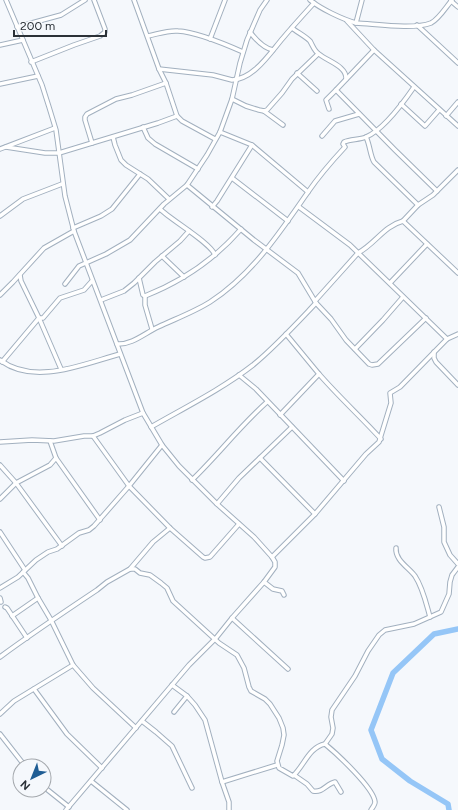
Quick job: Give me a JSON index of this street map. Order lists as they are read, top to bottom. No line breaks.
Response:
{"scale_bar":"200 m","north":"bottom left"}
